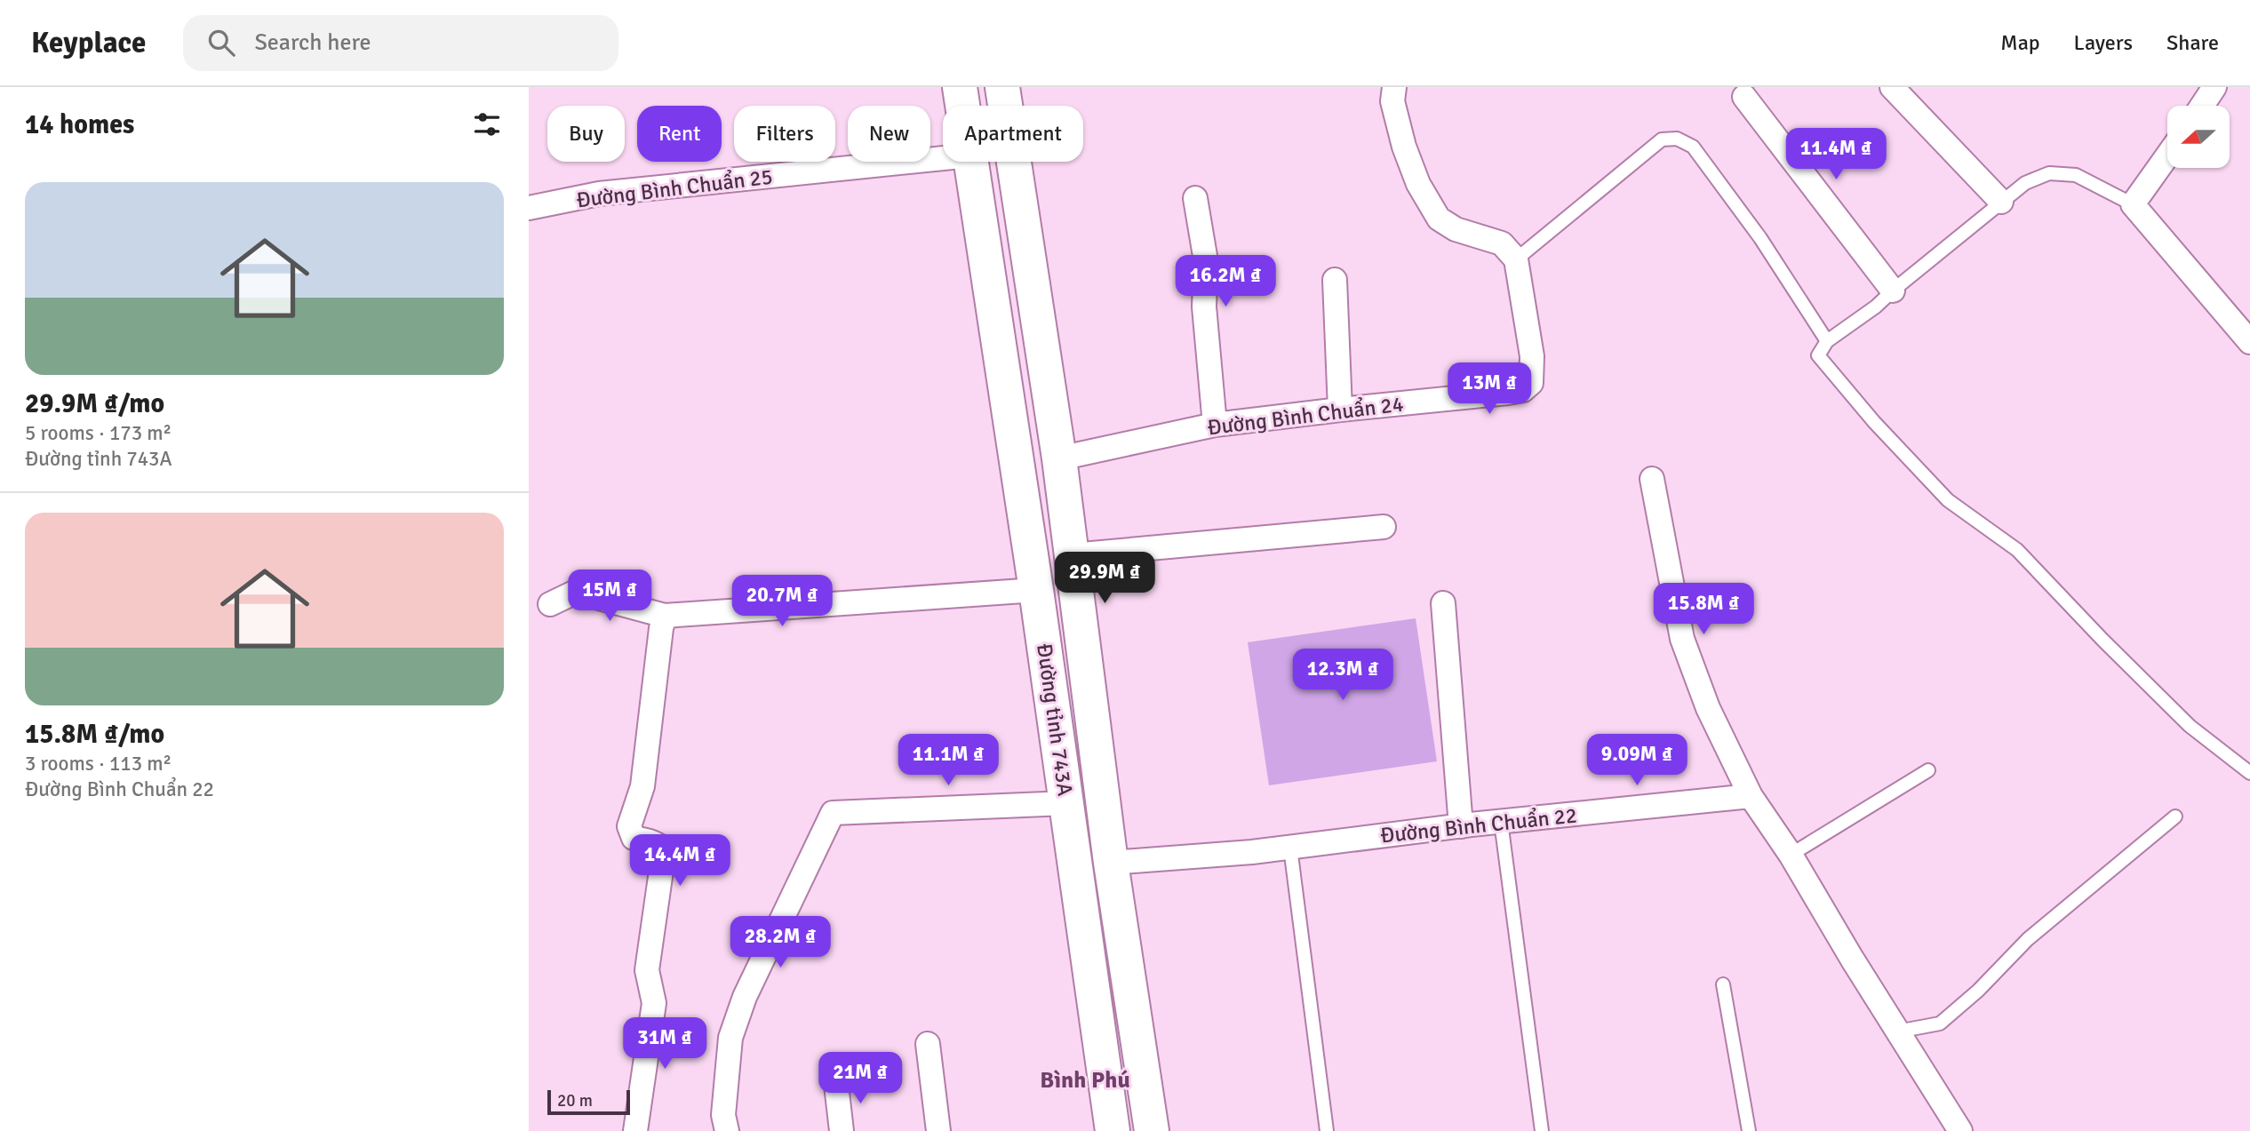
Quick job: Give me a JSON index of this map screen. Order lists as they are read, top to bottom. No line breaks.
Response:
{"streets":{"main road":["Đường tỉnh 743A"],"street":["Đường Bình Chuẩn 25","Đường Bình Chuẩn 24","Đường Bình Chuẩn 22"]},"crossings":[["Đường Bình Chuẩn 24","Đường tỉnh 743A"],["Đường tỉnh 743A","Đường Bình Chuẩn 22"]],"districts":["Bình Phú"],"scale_bar":"20 m","north":"left","page":{"header":"Keyplace","search":"Search here","nav":["Map","Layers","Share"],"heading":"14 homes","chip":["Buy","Rent","Filters","New","Apartment"],"price":["11.4M ₫","16.2M ₫","13M ₫","29.9M ₫","15M ₫","20.7M ₫","15.8M ₫","12.3M ₫","11.1M ₫","9.09M ₫","14.4M ₫","28.2M ₫","31M ₫","21M ₫"],"list":[{"name":"29.9M ₫/mo","note":"5 rooms · 173 m² · Đường tỉnh 743A"},{"name":"15.8M ₫/mo","note":"3 rooms · 113 m² · Đường Bình Chuẩn 22"}],"scale":"20 m"}}
